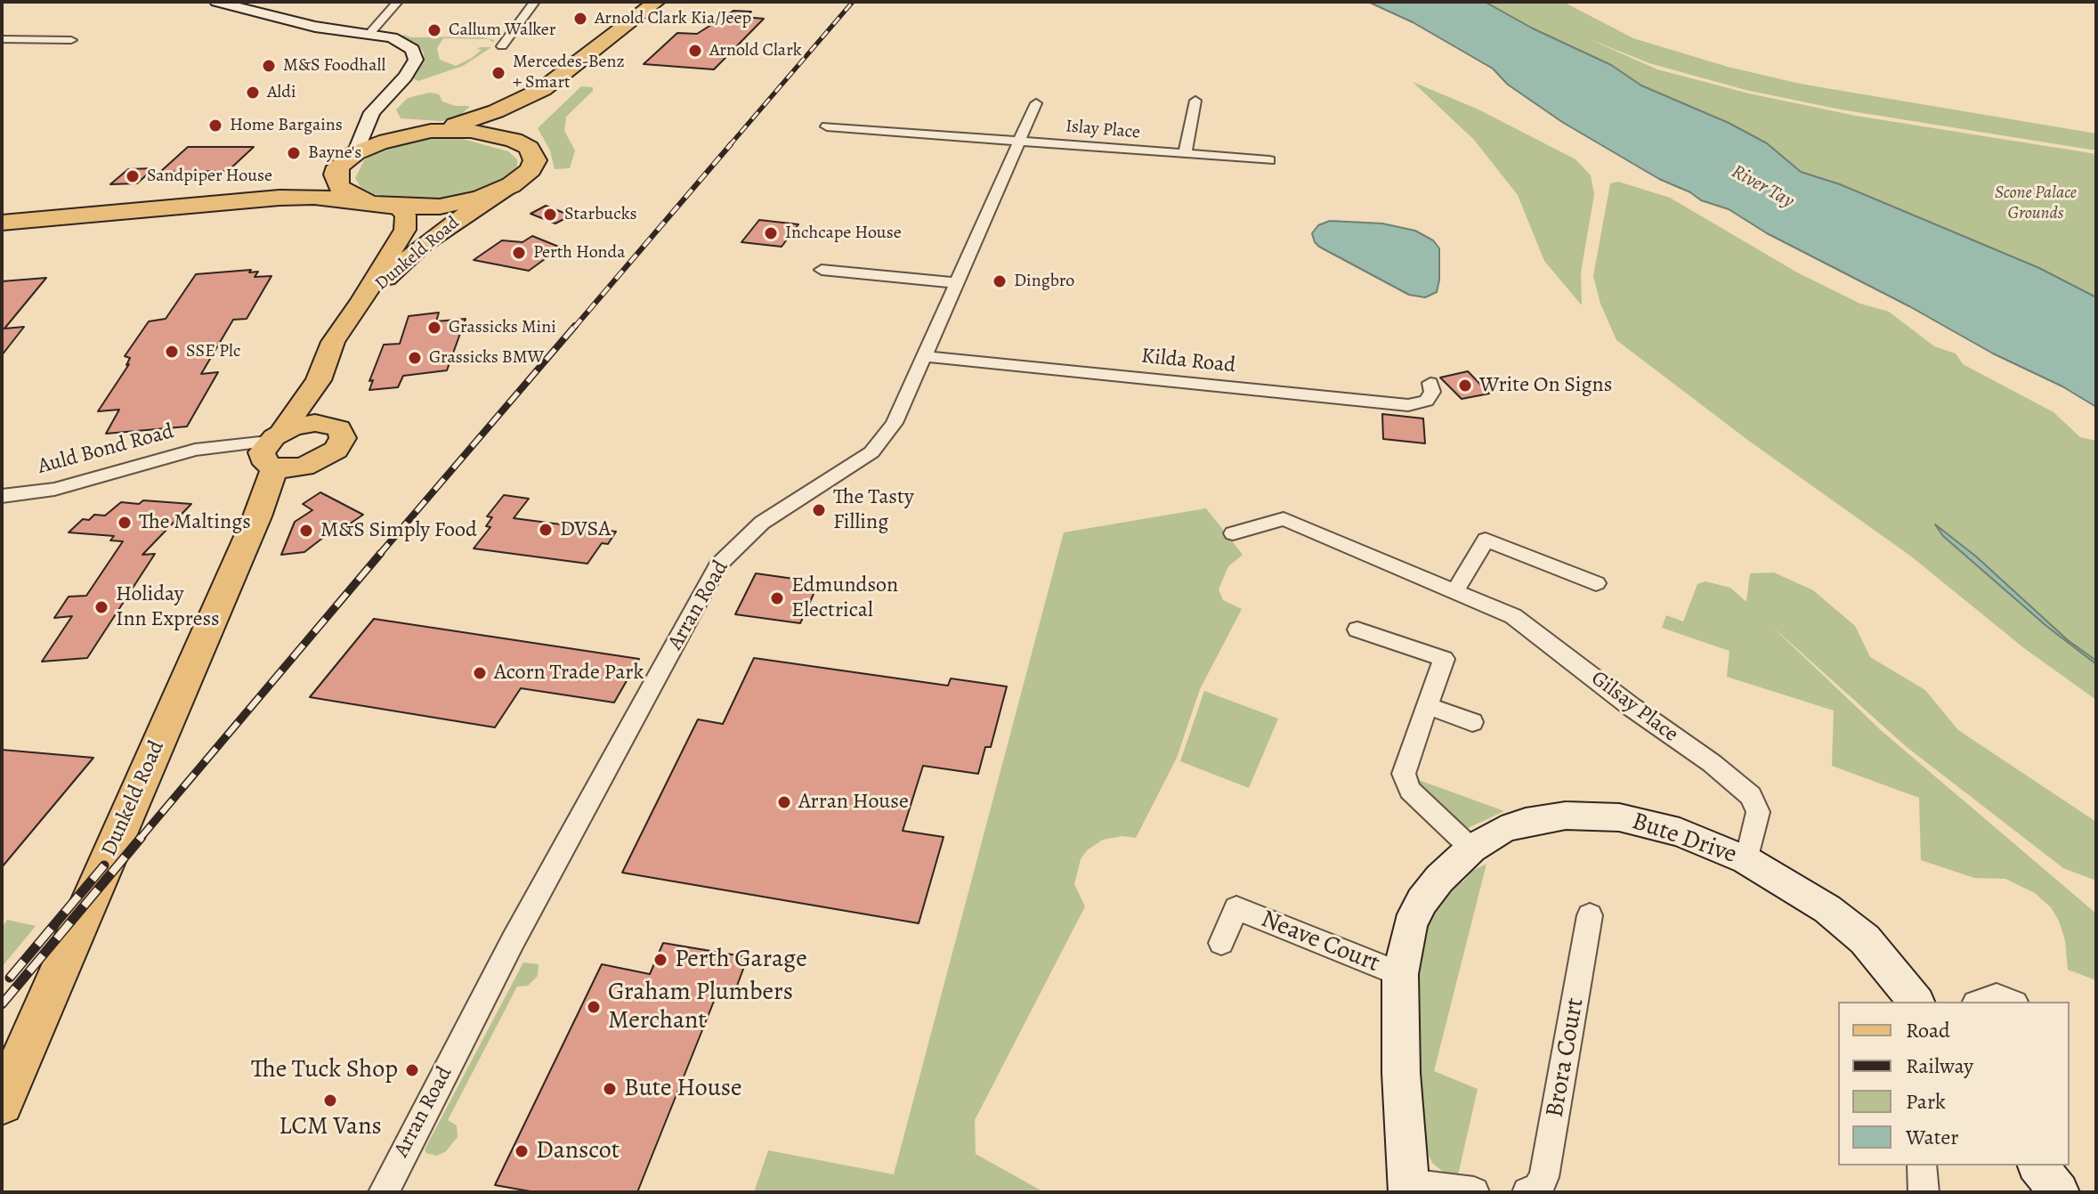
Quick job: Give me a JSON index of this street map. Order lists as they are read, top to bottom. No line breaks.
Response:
{"streets":{"main road":["Dunkeld Road"],"street":["Islay Place","Kilda Road","Auld Bond Road","Arran Road","Gilsay Place","Bute Drive","Neave Court","Brora Court"]},"crossings":[["Islay Place","Arran Road"],["Dunkeld Road","Auld Bond Road"],["Kilda Road","Arran Road"],["Gilsay Place","Bute Drive"],["Bute Drive","Neave Court"]],"water":["River Tay"],"parks":["Scone Palace Grounds"],"places":["Arnold Clark Kia/Jeep","Callum Walker","Arnold Clark","M&S Foodhall","Mercedes-Benz + Smart","Aldi","Home Bargains","Bayne's","Sandpiper House","Starbucks","Inchcape House","Perth Honda","Dingbro","Grassicks Mini","SSE Plc","Grassicks BMW","Write On Signs","The Tasty Filling","The Maltings","DVSA","M&S Simply Food","Edmundson Electrical","Holiday Inn Express","Acorn Trade Park","Arran House","Perth Garage","Graham Plumbers Merchant","The Tuck Shop","Bute House","LCM Vans","Danscot"],"legend":["Road","Railway","Park","Water"]}
